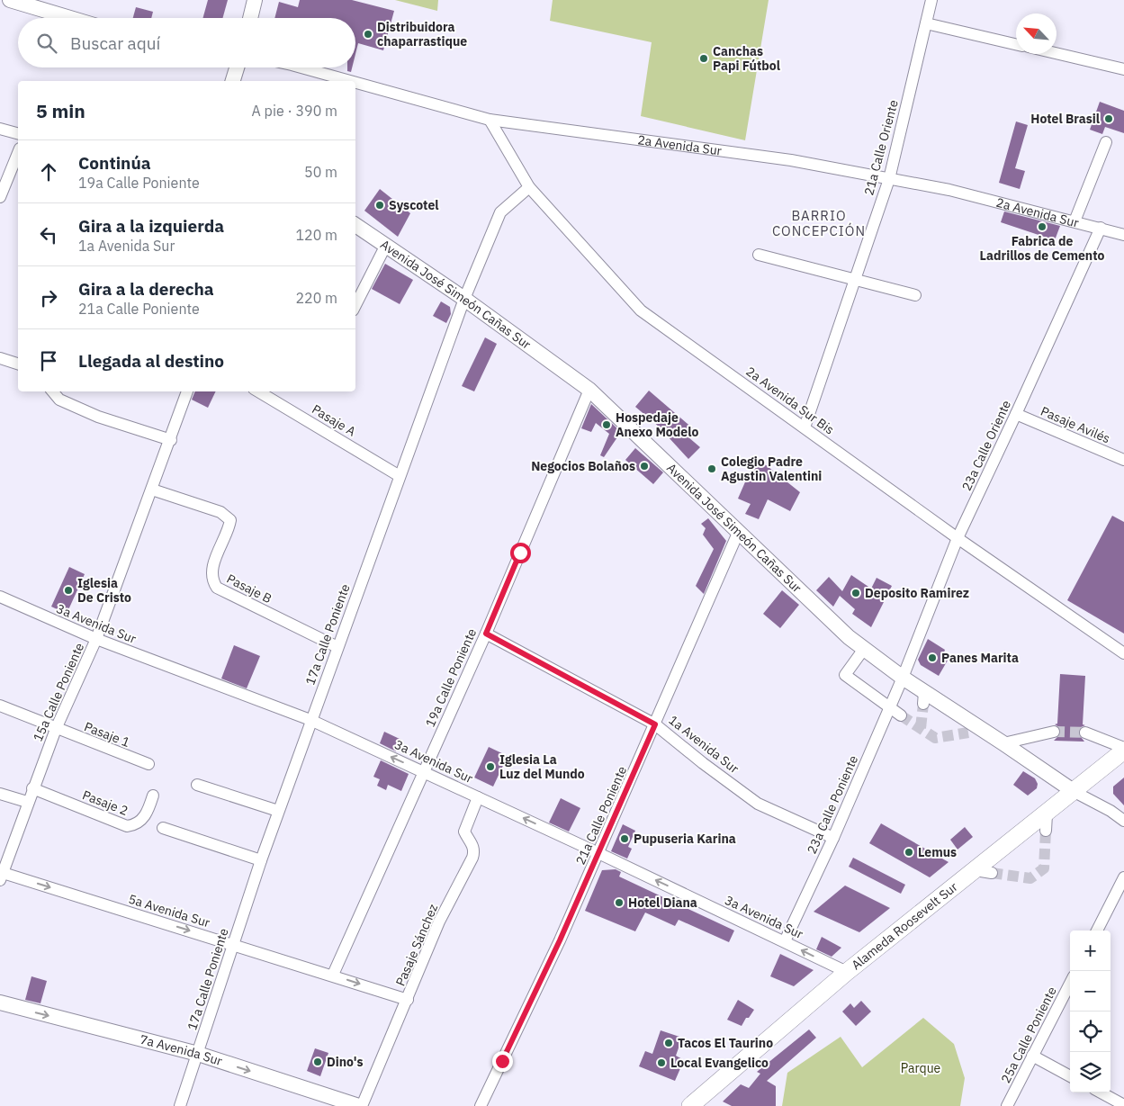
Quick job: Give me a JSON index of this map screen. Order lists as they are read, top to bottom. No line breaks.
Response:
{"streets":{"highway":["Alameda Roosevelt Sur"],"main road":["Avenida José Simeón Cañas Sur","7a Avenida Sur"],"street":["2a Avenida Sur","21a Calle Oriente","2a Avenida Sur Bis","Pasaje A","Pasaje Avilés","23a Calle Oriente","Pasaje B","3a Avenida Sur","17a Calle Poniente","19a Calle Poniente","15a Calle Poniente","Pasaje 1","1a Avenida Sur","Pasaje 2","23a Calle Poniente","21a Calle Poniente","5a Avenida Sur","Pasaje Sánchez","25a Calle Poniente"]},"crossings":[["2a Avenida Sur","21a Calle Oriente"],["2a Avenida Sur","2a Avenida Sur Bis"],["2a Avenida Sur","23a Calle Oriente"],["21a Calle Oriente","2a Avenida Sur Bis"],["Avenida José Simeón Cañas Sur","23a Calle Oriente"],["Avenida José Simeón Cañas Sur","17a Calle Poniente"],["Avenida José Simeón Cañas Sur","19a Calle Poniente"],["Avenida José Simeón Cañas Sur","23a Calle Poniente"],["Avenida José Simeón Cañas Sur","21a Calle Poniente"],["Avenida José Simeón Cañas Sur","Alameda Roosevelt Sur"],["2a Avenida Sur Bis","23a Calle Oriente"],["2a Avenida Sur Bis","17a Calle Poniente"],["Pasaje A","17a Calle Poniente"],["Pasaje Avilés","23a Calle Oriente"],["23a Calle Oriente","23a Calle Poniente"],["Pasaje B","17a Calle Poniente"],["Pasaje B","15a Calle Poniente"],["3a Avenida Sur","17a Calle Poniente"],["3a Avenida Sur","19a Calle Poniente"],["3a Avenida Sur","15a Calle Poniente"],["3a Avenida Sur","23a Calle Poniente"],["3a Avenida Sur","21a Calle Poniente"],["3a Avenida Sur","Alameda Roosevelt Sur"],["3a Avenida Sur","Pasaje Sánchez"],["17a Calle Poniente","5a Avenida Sur"],["17a Calle Poniente","7a Avenida Sur"],["19a Calle Poniente","1a Avenida Sur"],["19a Calle Poniente","5a Avenida Sur"],["15a Calle Poniente","Pasaje 1"],["15a Calle Poniente","Pasaje 2"],["15a Calle Poniente","5a Avenida Sur"],["1a Avenida Sur","23a Calle Poniente"],["1a Avenida Sur","21a Calle Poniente"],["5a Avenida Sur","Pasaje Sánchez"],["Pasaje Sánchez","7a Avenida Sur"]],"one_way":["3a Avenida Sur","7a Avenida Sur"],"districts":["BARRIO CONCEPCIÓN"],"parks":["Parque"],"places":["Distribuidora chaparrastique","Canchas Papi Fútbol","Hotel Brasil","Syscotel","Fabrica de Ladrillos de Cemento","Hospedaje Anexo Modelo","Negocios Bolaños","Colegio Padre Agustin Valentini","Iglesia De Cristo","Deposito Ramirez","Panes Marita","Iglesia La Luz del Mundo","Pupuseria Karina","Lemus","Hotel Diana","Tacos El Taurino","Dino's","Local Evangelico"],"north":"top left","page":{"search":"Buscar aquí","heading":["5 min","A pie · 390 m"],"list":[["Continúa","19a Calle Poniente","50 m"],["Gira a la izquierda","1a Avenida Sur","120 m"],["Gira a la derecha","21a Calle Poniente","220 m"],"Llegada al destino"],"map_buttons":["+","−"]}}
